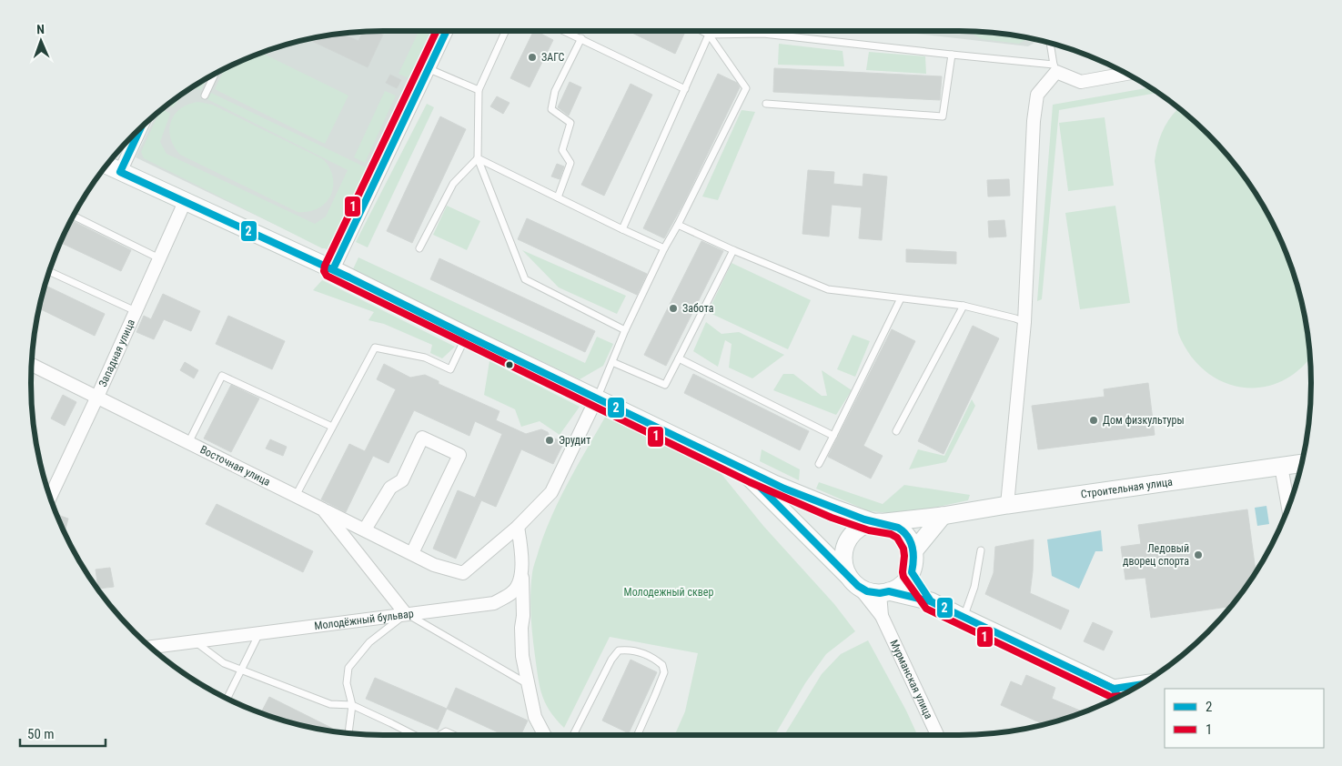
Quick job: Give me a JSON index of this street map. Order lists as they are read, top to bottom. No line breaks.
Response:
{"streets":{"street":["Западная улица","Восточная улица","Строительная улица","Молодёжный бульвар","Мурманская улица"]},"crossings":[["Западная улица","Восточная улица"],["Западная улица","Строительная улица"],["Восточная улица","Молодёжный бульвар"]],"parks":["Молодежный сквер"],"places":["ЗАГС","Забота","Дом физкультуры","Эрудит","Ледовый дворец спорта"],"lines":["transit line 2","transit line 1"],"legend":["2","1"],"scale_bar":"50 m","north":"top"}
